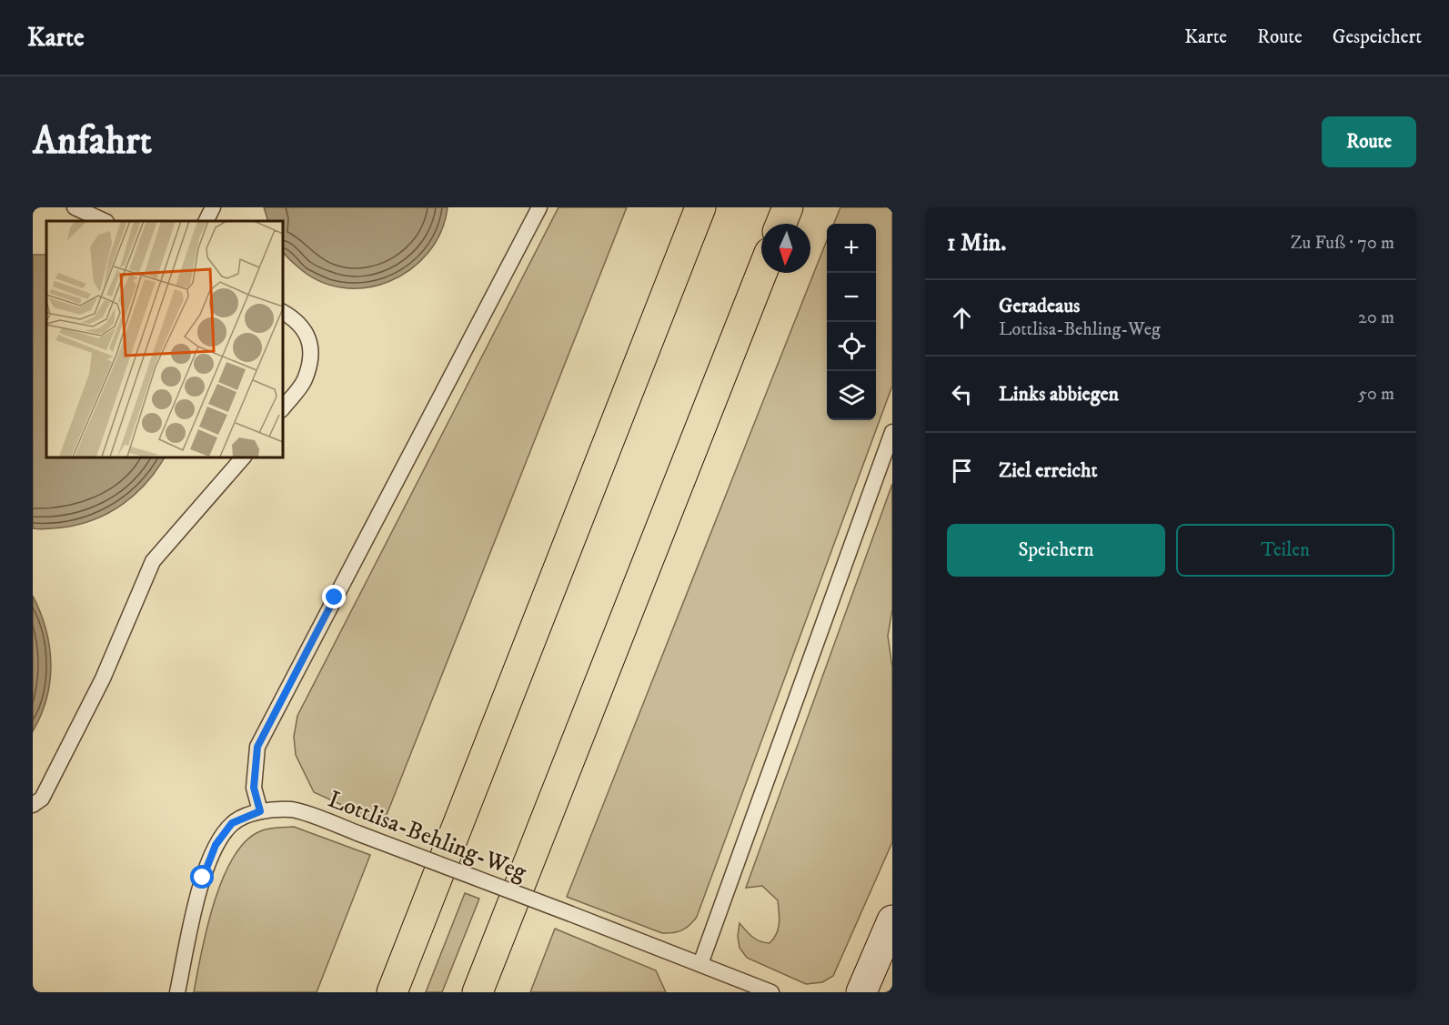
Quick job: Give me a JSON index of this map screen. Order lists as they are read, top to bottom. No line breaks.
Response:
{"streets":{"lane":["Lottlisa-Behling-Weg"]},"north":"bottom","page":{"header":"Karte","nav":["Karte","Route","Gespeichert"],"buttons":["Route",["Speichern","Teilen"]],"title":"Anfahrt","heading":["1 Min.","Zu Fuß · 70 m"],"map_buttons":["+","−"],"list":[["Geradeaus","Lottlisa-Behling-Weg","20 m"],["Links abbiegen","50 m"],"Ziel erreicht"]}}
